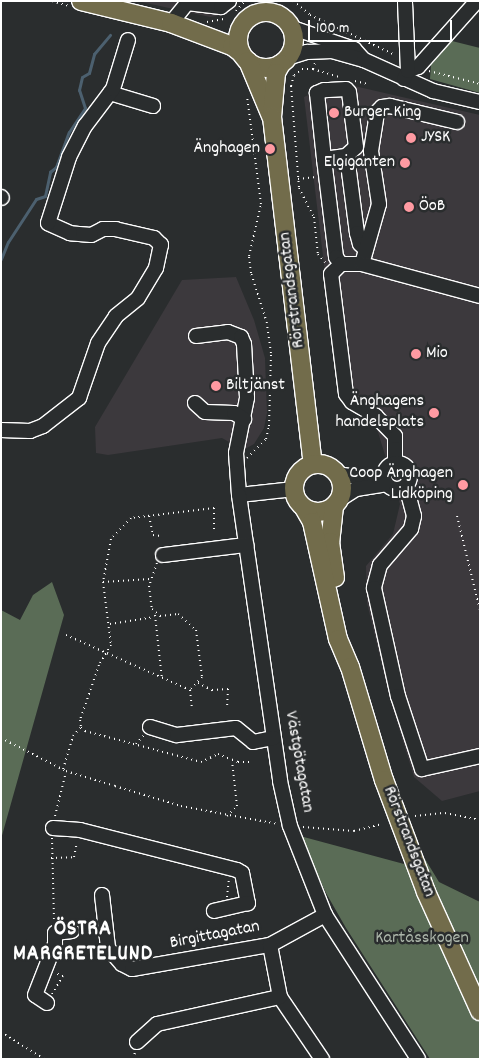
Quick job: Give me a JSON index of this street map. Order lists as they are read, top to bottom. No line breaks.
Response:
{"streets":{"main road":["Rörstrandsgatan"],"street":["Västgötagatan","Birgittagatan"]},"crossings":[["Västgötagatan","Birgittagatan"]],"districts":["ÖSTRA MARGRETELUND"],"parks":["Kartåsskogen"],"places":["Burger King","JYSK","Änghagen","Elgiganten","ÖoB","Mio","Biltjänst","Änghagens handelsplats","Coop Änghagen Lidköping"],"scale_bar":"100 m"}
